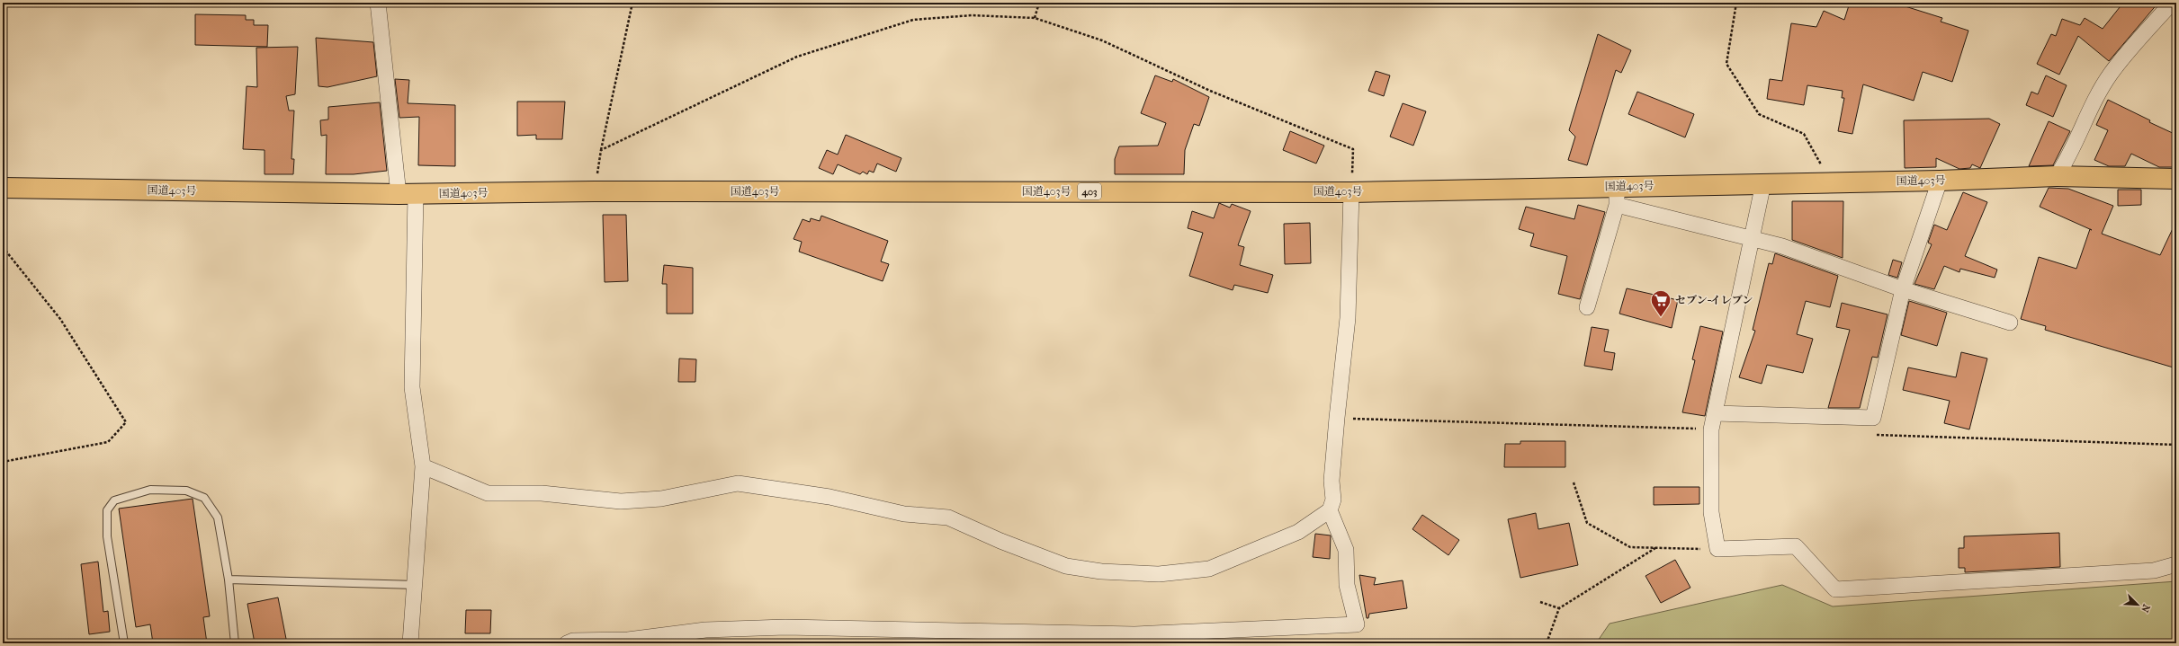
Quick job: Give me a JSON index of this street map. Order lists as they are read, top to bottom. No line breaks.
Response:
{"streets":{"highway":["国道403号","403"]},"places":{"supermarket":["セブン-イレブン"]},"north":"bottom right"}
